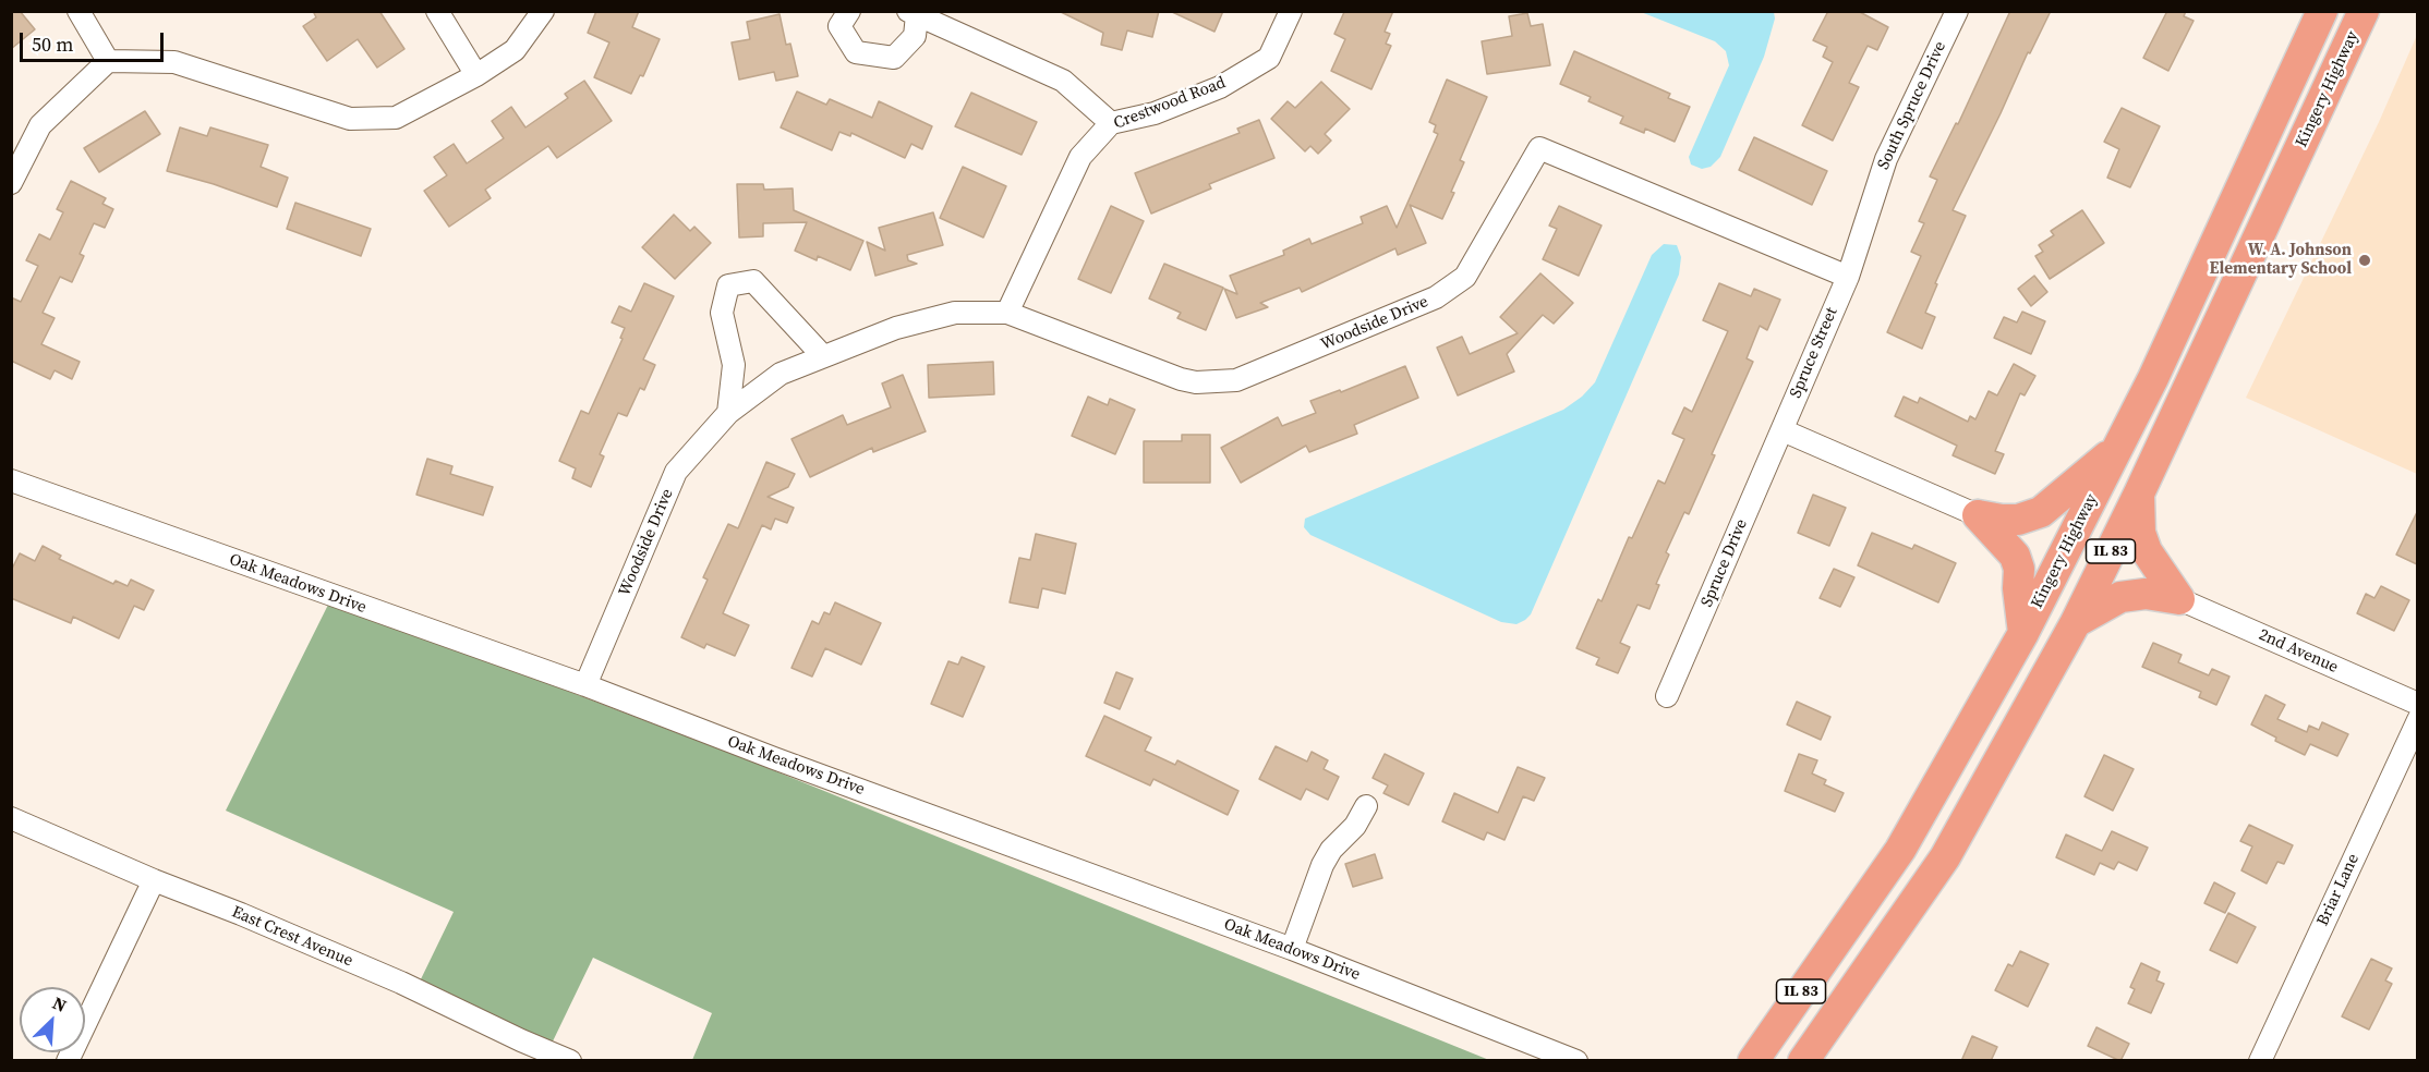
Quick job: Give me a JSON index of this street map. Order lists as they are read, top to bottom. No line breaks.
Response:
{"streets":{"highway":["Kingery Highway","IL 83"],"street":["Crestwood Road","South Spruce Drive","Woodside Drive","Spruce Street","Spruce Drive","Oak Meadows Drive","2nd Avenue","Briar Lane","East Crest Avenue"]},"crossings":[["Crestwood Road","Woodside Drive"],["South Spruce Drive","Woodside Drive"],["South Spruce Drive","Spruce Street"],["Woodside Drive","Spruce Street"],["Woodside Drive","Oak Meadows Drive"],["Spruce Street","Spruce Drive"]],"places":["W. A. Johnson Elementary School"],"scale_bar":"50 m","north":"top right"}
